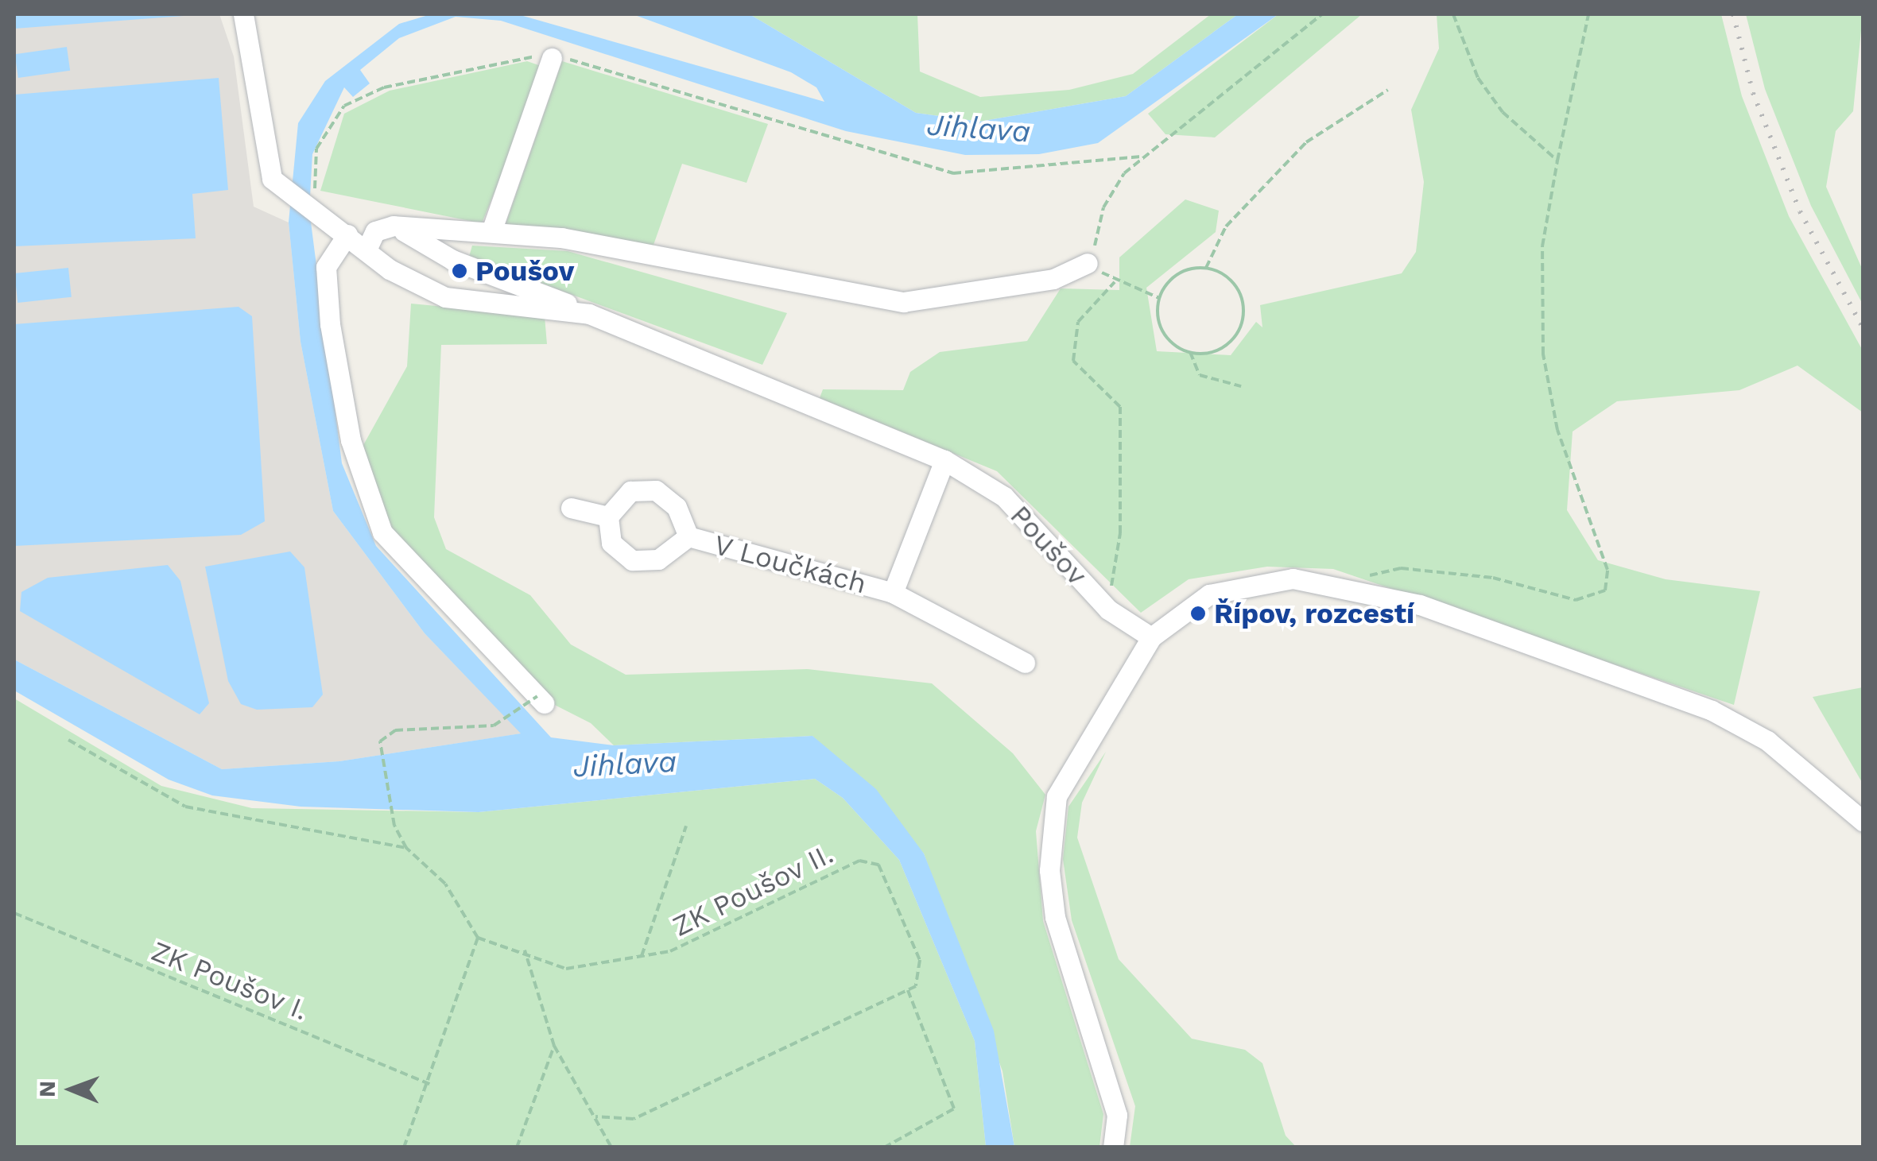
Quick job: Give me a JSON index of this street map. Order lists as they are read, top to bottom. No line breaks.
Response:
{"streets":{"street":["Poušov","V Loučkách"],"path":["ZK Poušov II.","ZK Poušov I."]},"crossings":[["Poušov","V Loučkách"]],"water":["Jihlava"],"places":["Poušov","Řípov, rozcestí"],"north":"left"}
